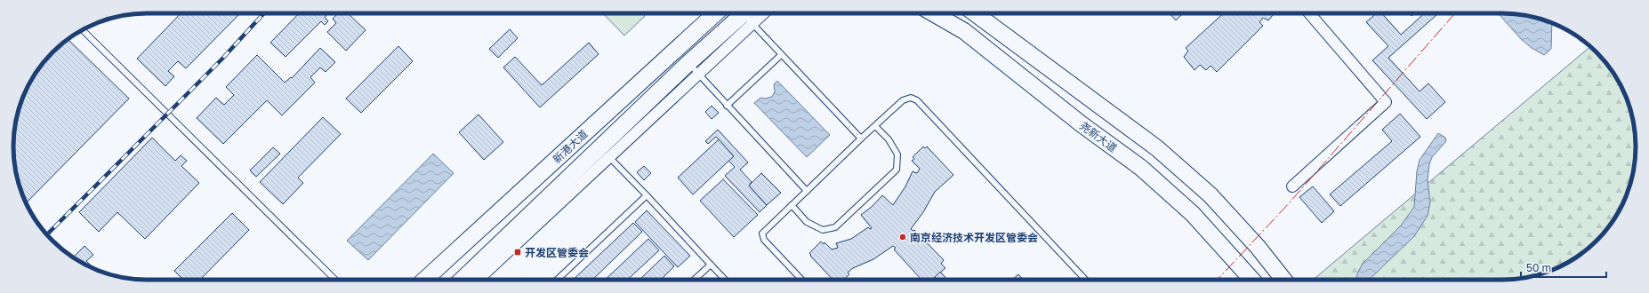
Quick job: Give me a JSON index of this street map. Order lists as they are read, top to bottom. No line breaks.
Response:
{"streets":{"main road":["尧新大道","新港大道"]},"places":{"other":["南京经济技术开发区管委会"],"transit":["开发区管委会"]},"scale_bar":"50 m"}
